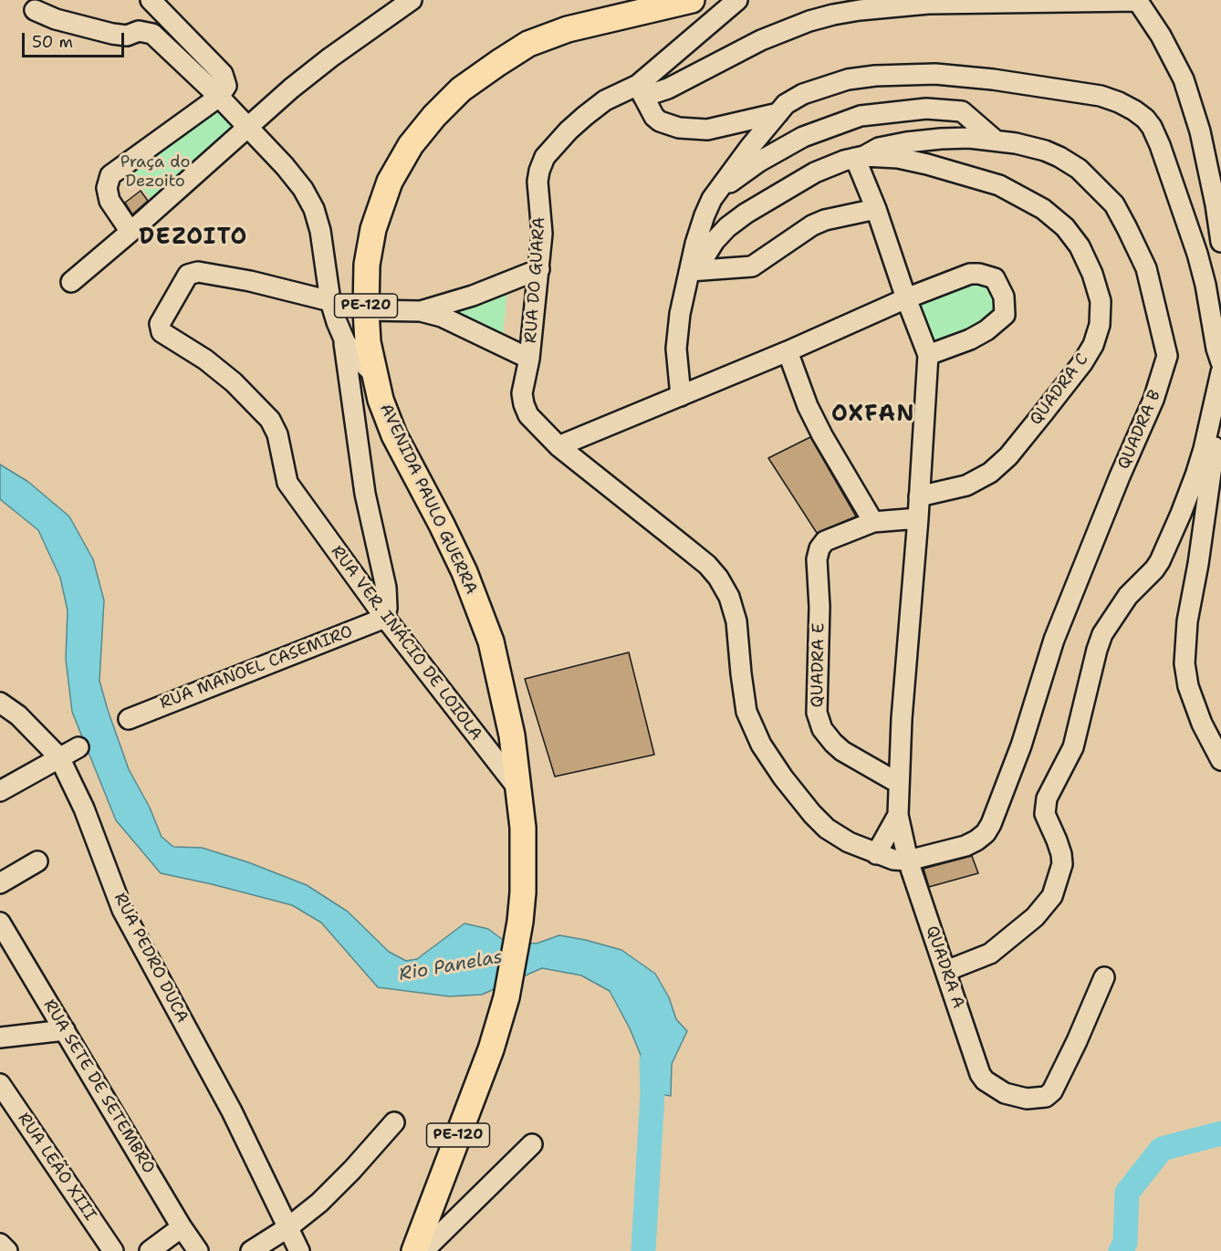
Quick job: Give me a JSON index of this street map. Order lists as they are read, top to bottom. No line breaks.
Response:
{"streets":{"main road":["PE-120","AVENIDA PAULO GUERRA"],"street":["RUA DO GUARA","QUADRA C","QUADRA B","RUA VER. INÁCIO DE LOIOLA","QUADRA E","RUA MANOEL CASEMIRO","RUA PEDRO DUCA","QUADRA A","RUA SETE DE SETEMBRO","RUA LEÃO XIII"]},"crossings":[["RUA DO GUARA","QUADRA B"],["RUA DO GUARA","QUADRA A"],["QUADRA C","QUADRA B"],["QUADRA C","QUADRA A"],["QUADRA B","QUADRA A"],["AVENIDA PAULO GUERRA","RUA VER. INÁCIO DE LOIOLA"],["RUA VER. INÁCIO DE LOIOLA","RUA MANOEL CASEMIRO"],["QUADRA E","QUADRA A"]],"districts":["DEZOITO","OXFAN"],"water":["Rio Panelas"],"parks":["Praça do Dezoito"],"scale_bar":"50 m"}
